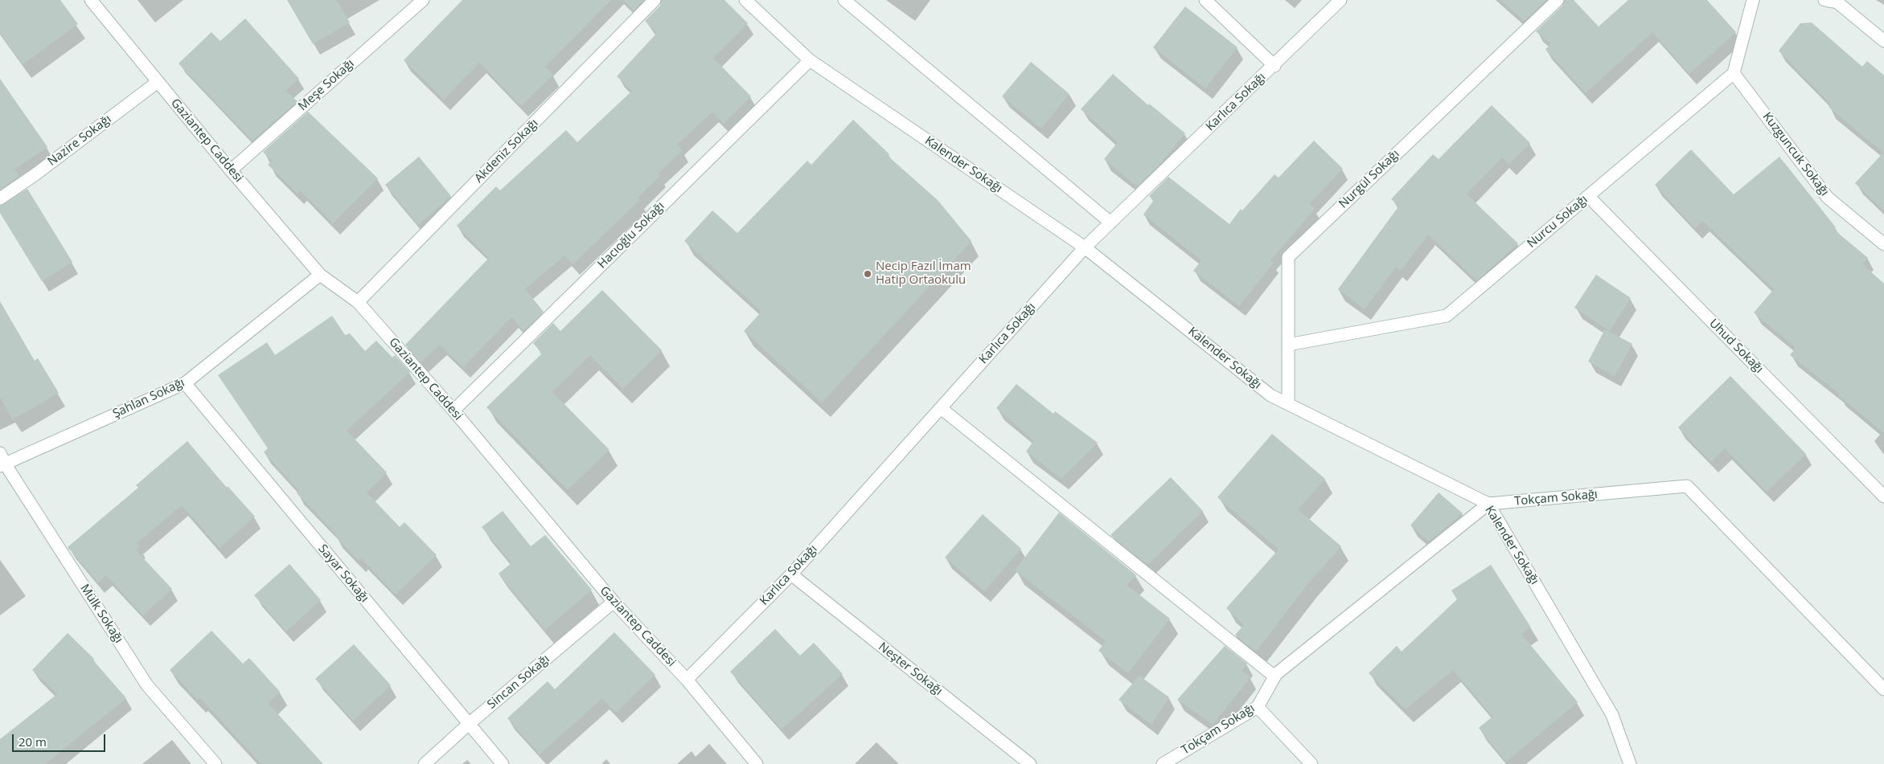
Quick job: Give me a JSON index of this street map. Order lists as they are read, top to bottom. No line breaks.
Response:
{"streets":{"street":["Meşe Sokağı","Karlıca Sokağı","Nazire Sokağı","Gaziantep Caddesi","Akdeniz Sokağı","Kuzguncuk Sokağı","Kalender Sokağı","Nurgül Sokağı","Nurcu Sokağı","Hacıoğlu Sokağı","Uhud Sokağı","Şahlan Sokağı","Tokçam Sokağı","Sayar Sokağı","Mülk Sokağı","Neşter Sokağı","Sincan Sokağı"]},"crossings":[["Meşe Sokağı","Gaziantep Caddesi"],["Karlıca Sokağı","Gaziantep Caddesi"],["Karlıca Sokağı","Kalender Sokağı"],["Karlıca Sokağı","Neşter Sokağı"],["Nazire Sokağı","Gaziantep Caddesi"],["Gaziantep Caddesi","Akdeniz Sokağı"],["Gaziantep Caddesi","Hacıoğlu Sokağı"],["Gaziantep Caddesi","Şahlan Sokağı"],["Gaziantep Caddesi","Sincan Sokağı"],["Kuzguncuk Sokağı","Nurcu Sokağı"],["Kalender Sokağı","Nurgül Sokağı"],["Kalender Sokağı","Hacıoğlu Sokağı"],["Kalender Sokağı","Tokçam Sokağı"],["Nurgül Sokağı","Nurcu Sokağı"],["Nurcu Sokağı","Uhud Sokağı"],["Şahlan Sokağı","Sayar Sokağı"],["Şahlan Sokağı","Mülk Sokağı"],["Sayar Sokağı","Sincan Sokağı"]],"places":["Necip Fazıl İmam Hatip Ortaokulu"],"scale_bar":"20 m"}
